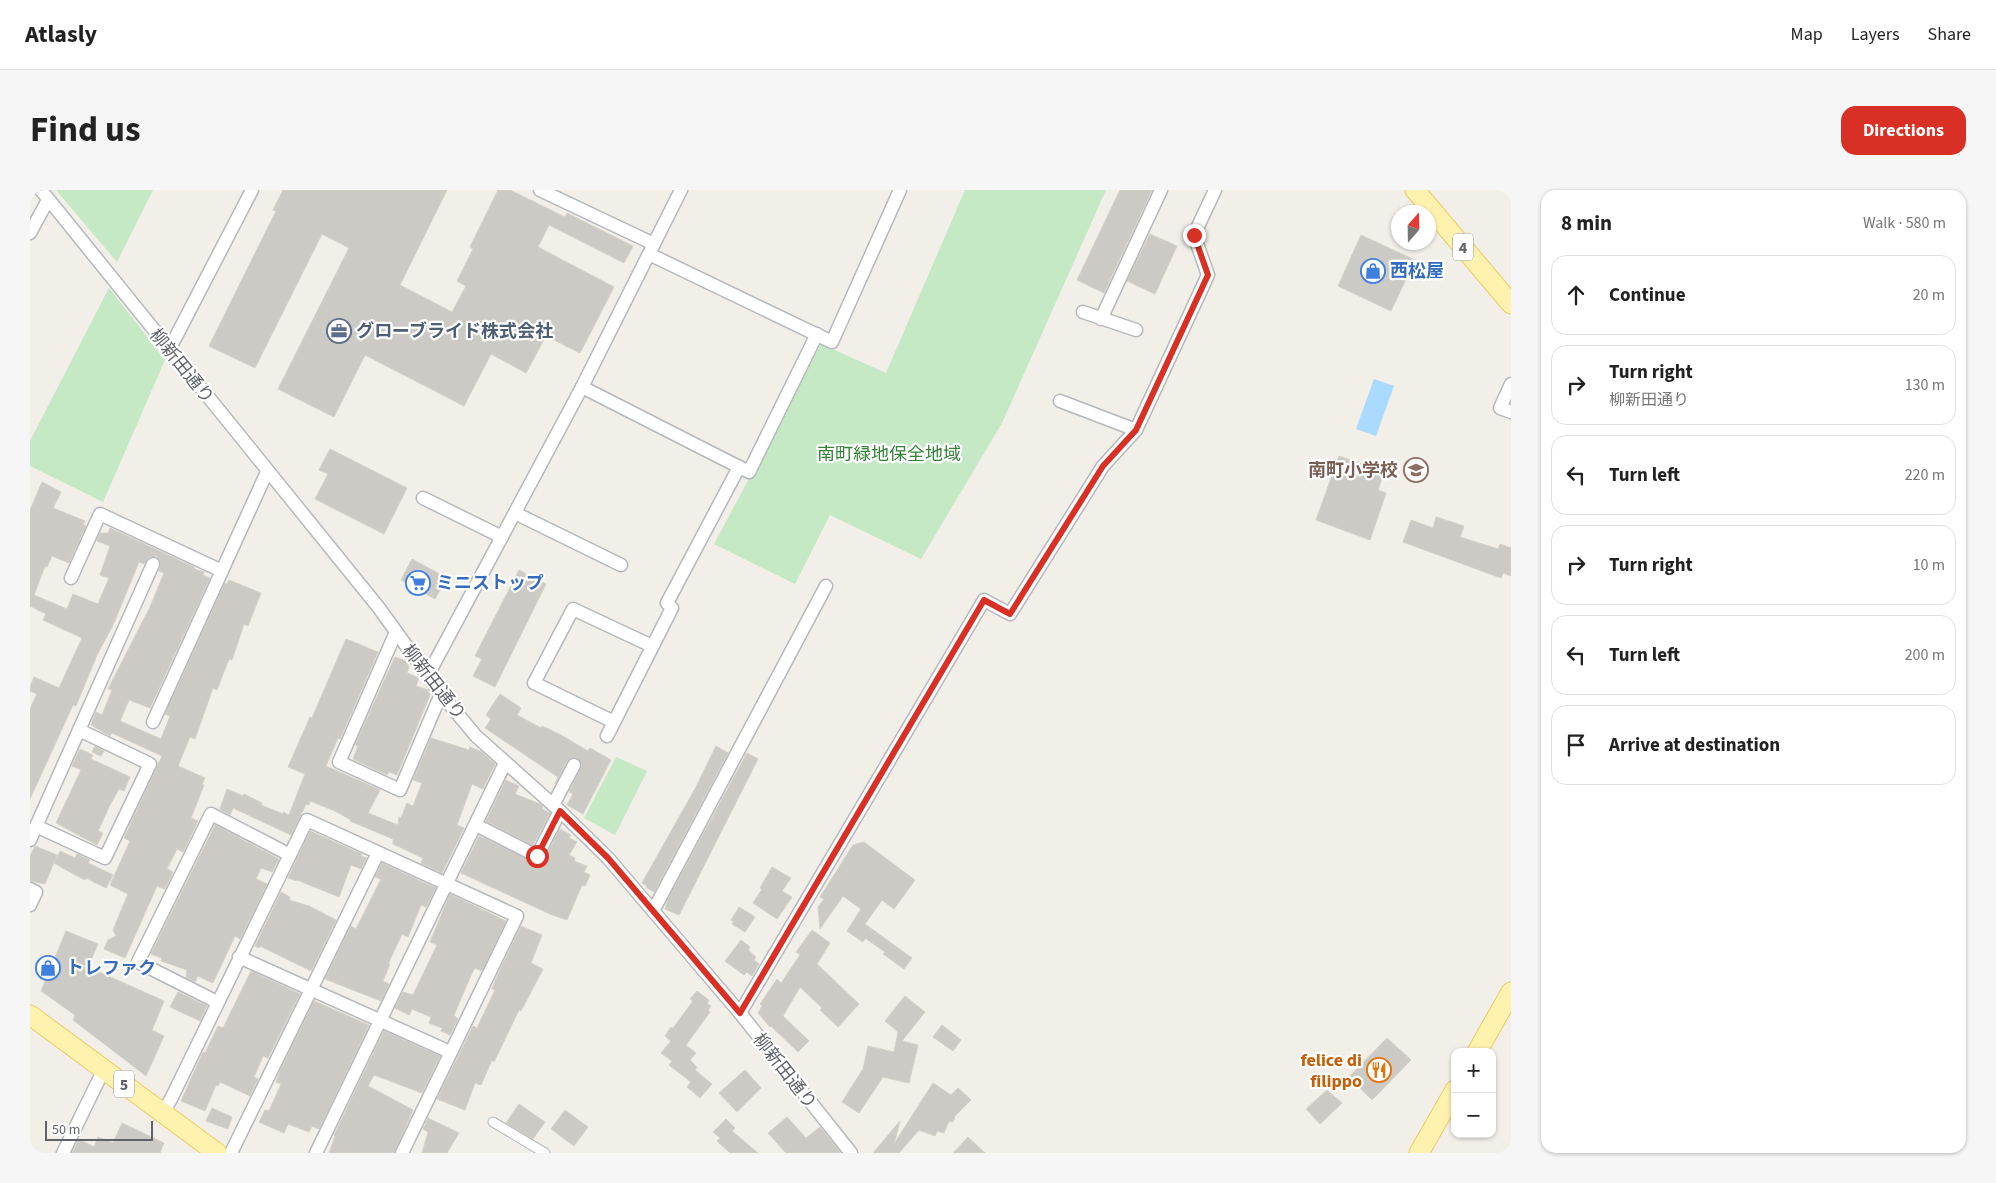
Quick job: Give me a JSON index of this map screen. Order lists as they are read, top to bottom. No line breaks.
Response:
{"streets":{"main road":["4","5"],"street":["柳新田通り"]},"parks":["南町緑地保全地域"],"places":{"shop":["西松屋","トレファク"],"office":["グローブライド株式会社"],"school or university":["南町小学校"],"supermarket":["ミニストップ"],"restaurant":["felice di filippo"]},"scale_bar":"50 m","north":"top","page":{"header":"Atlasly","nav":["Map","Layers","Share"],"title":"Find us","buttons":"Directions","heading":["8 min","Walk · 580 m"],"list":[["Continue","20 m"],["Turn right","柳新田通り","130 m"],["Turn left","220 m"],["Turn right","10 m"],["Turn left","200 m"],"Arrive at destination"],"map_buttons":["+","−"],"scale":"50 m"}}
